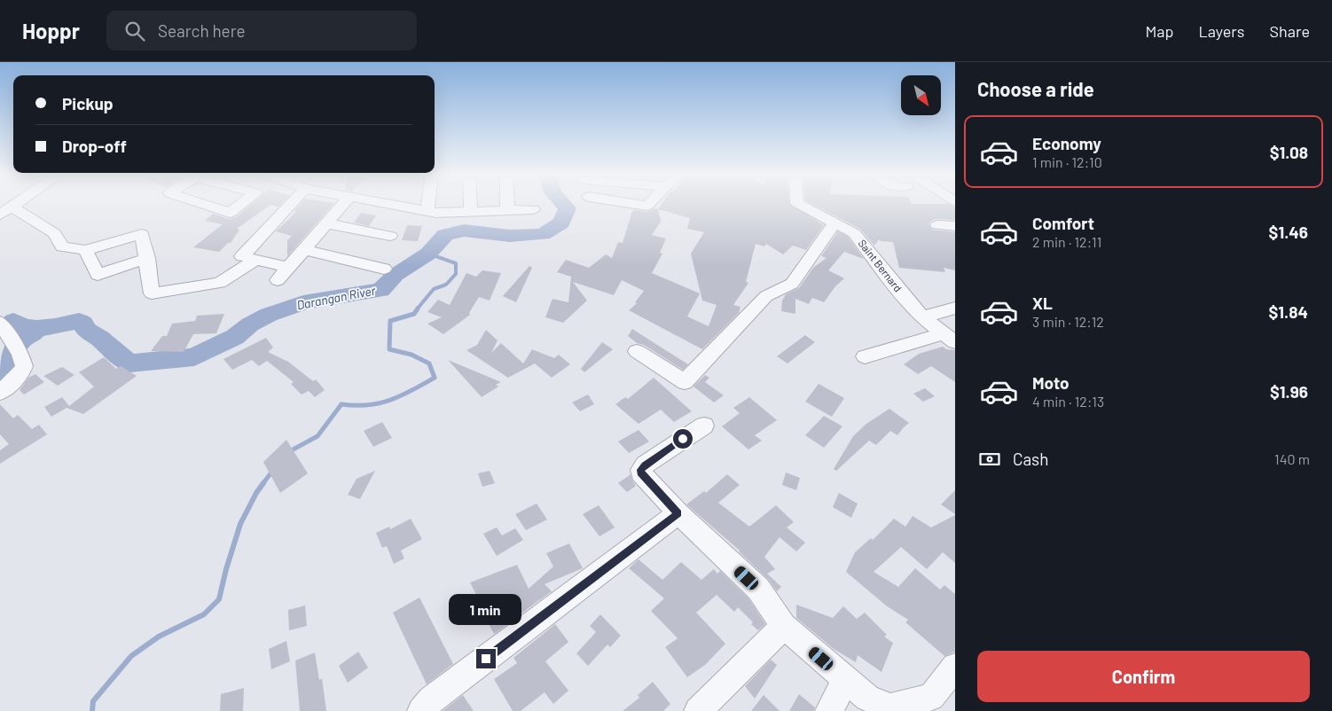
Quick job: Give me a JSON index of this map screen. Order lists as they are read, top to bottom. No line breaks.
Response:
{"streets":{"street":["Saint Bernard"]},"water":["Darangan River"],"north":"bottom right","page":{"header":"Hoppr","search":"Search here","nav":["Map","Layers","Share"],"heading":"Choose a ride","banner":["Pickup","Drop-off"],"list":[{"name":"Economy","note":"1 min · 12:10","value":"$1.08"},{"name":"Comfort","note":"2 min · 12:11","value":"$1.46"},{"name":"XL","note":"3 min · 12:12","value":"$1.84"},{"name":"Moto","note":"4 min · 12:13","value":"$1.96"}],"pay":["Cash","140 m"],"bubble":"1 min","buttons":"Confirm"}}
